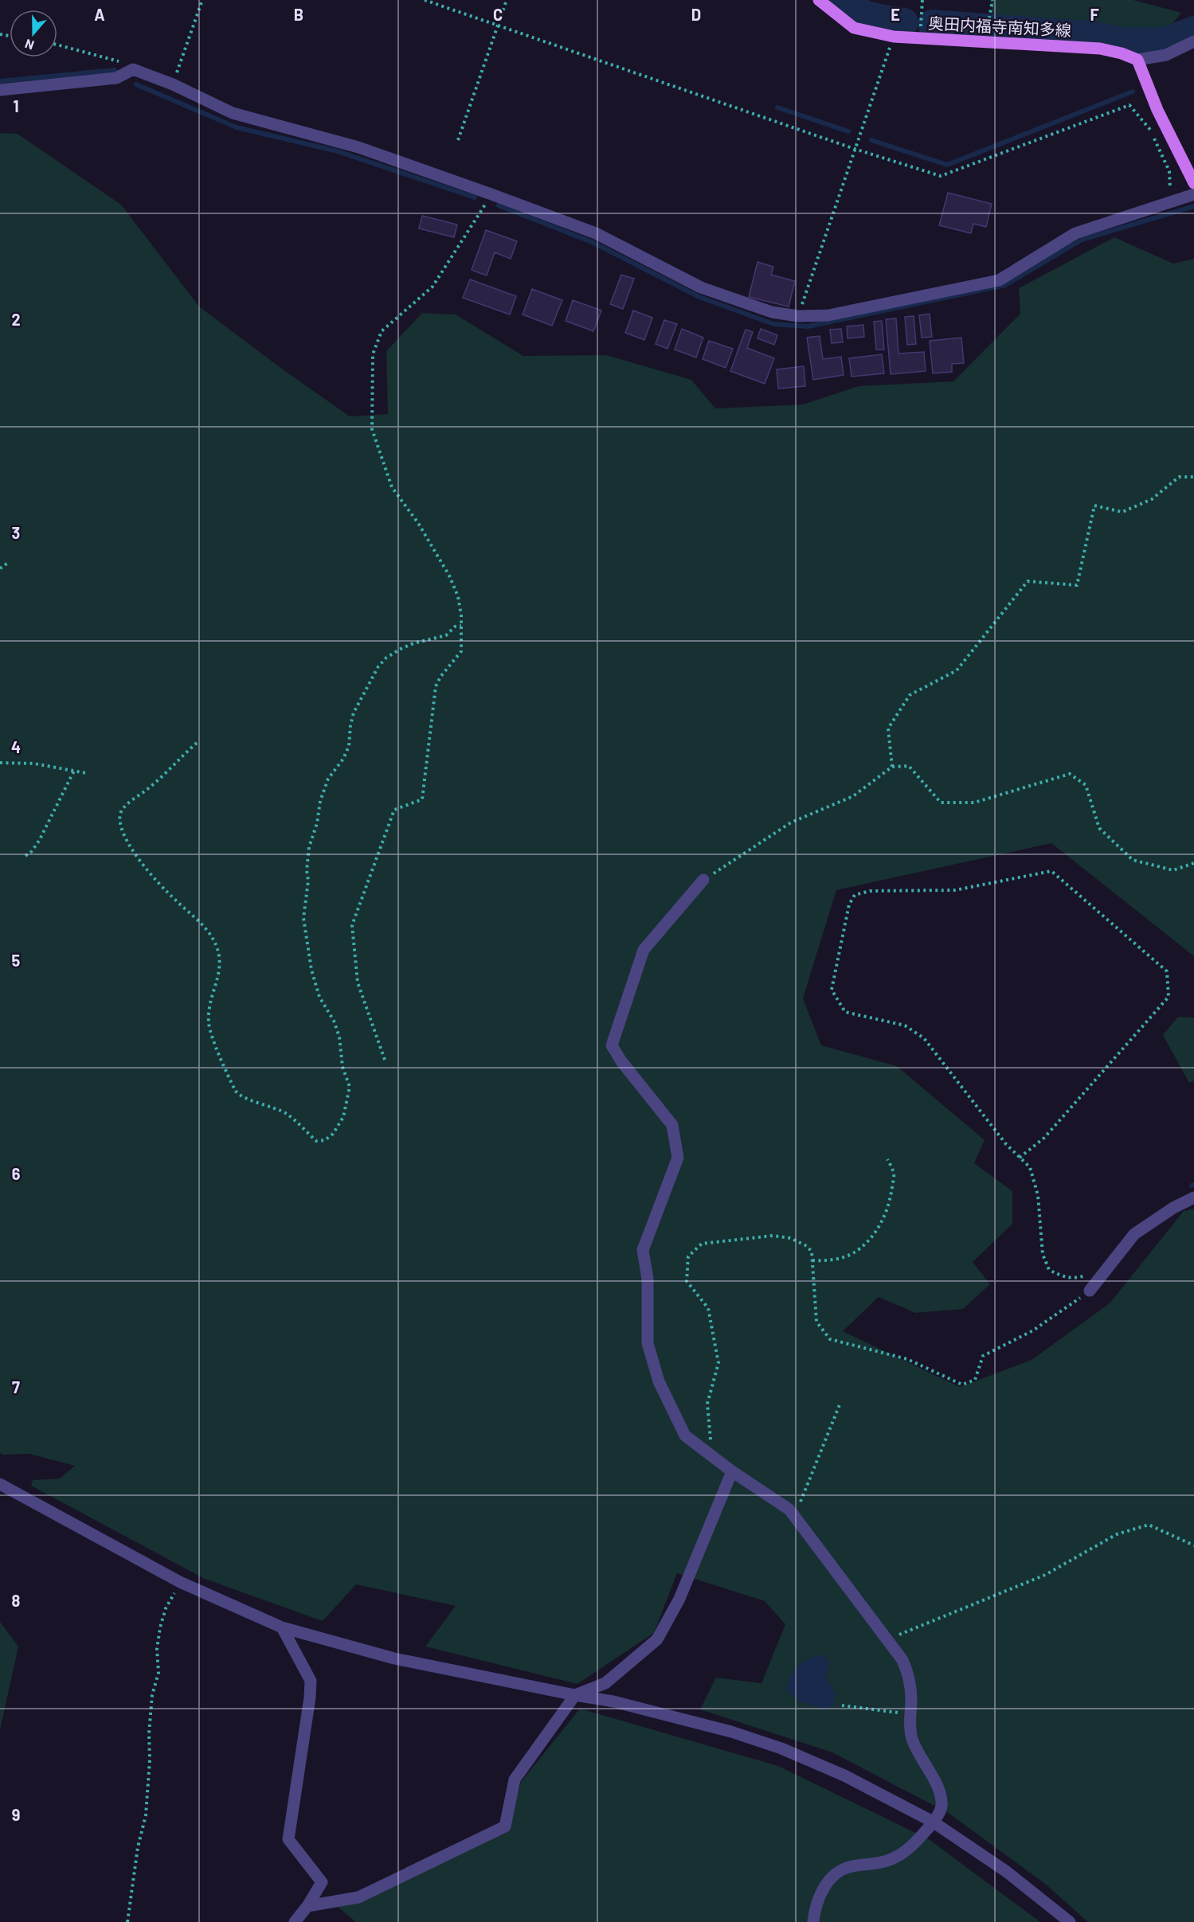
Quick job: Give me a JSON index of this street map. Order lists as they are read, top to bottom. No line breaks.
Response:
{"streets":{"main road":["奥田内福寺南知多線"]},"north":"bottom","grid":{"columns":["A","B","C","D","E","F"],"rows":["1","2","3","4","5","6","7","8","9"]}}
